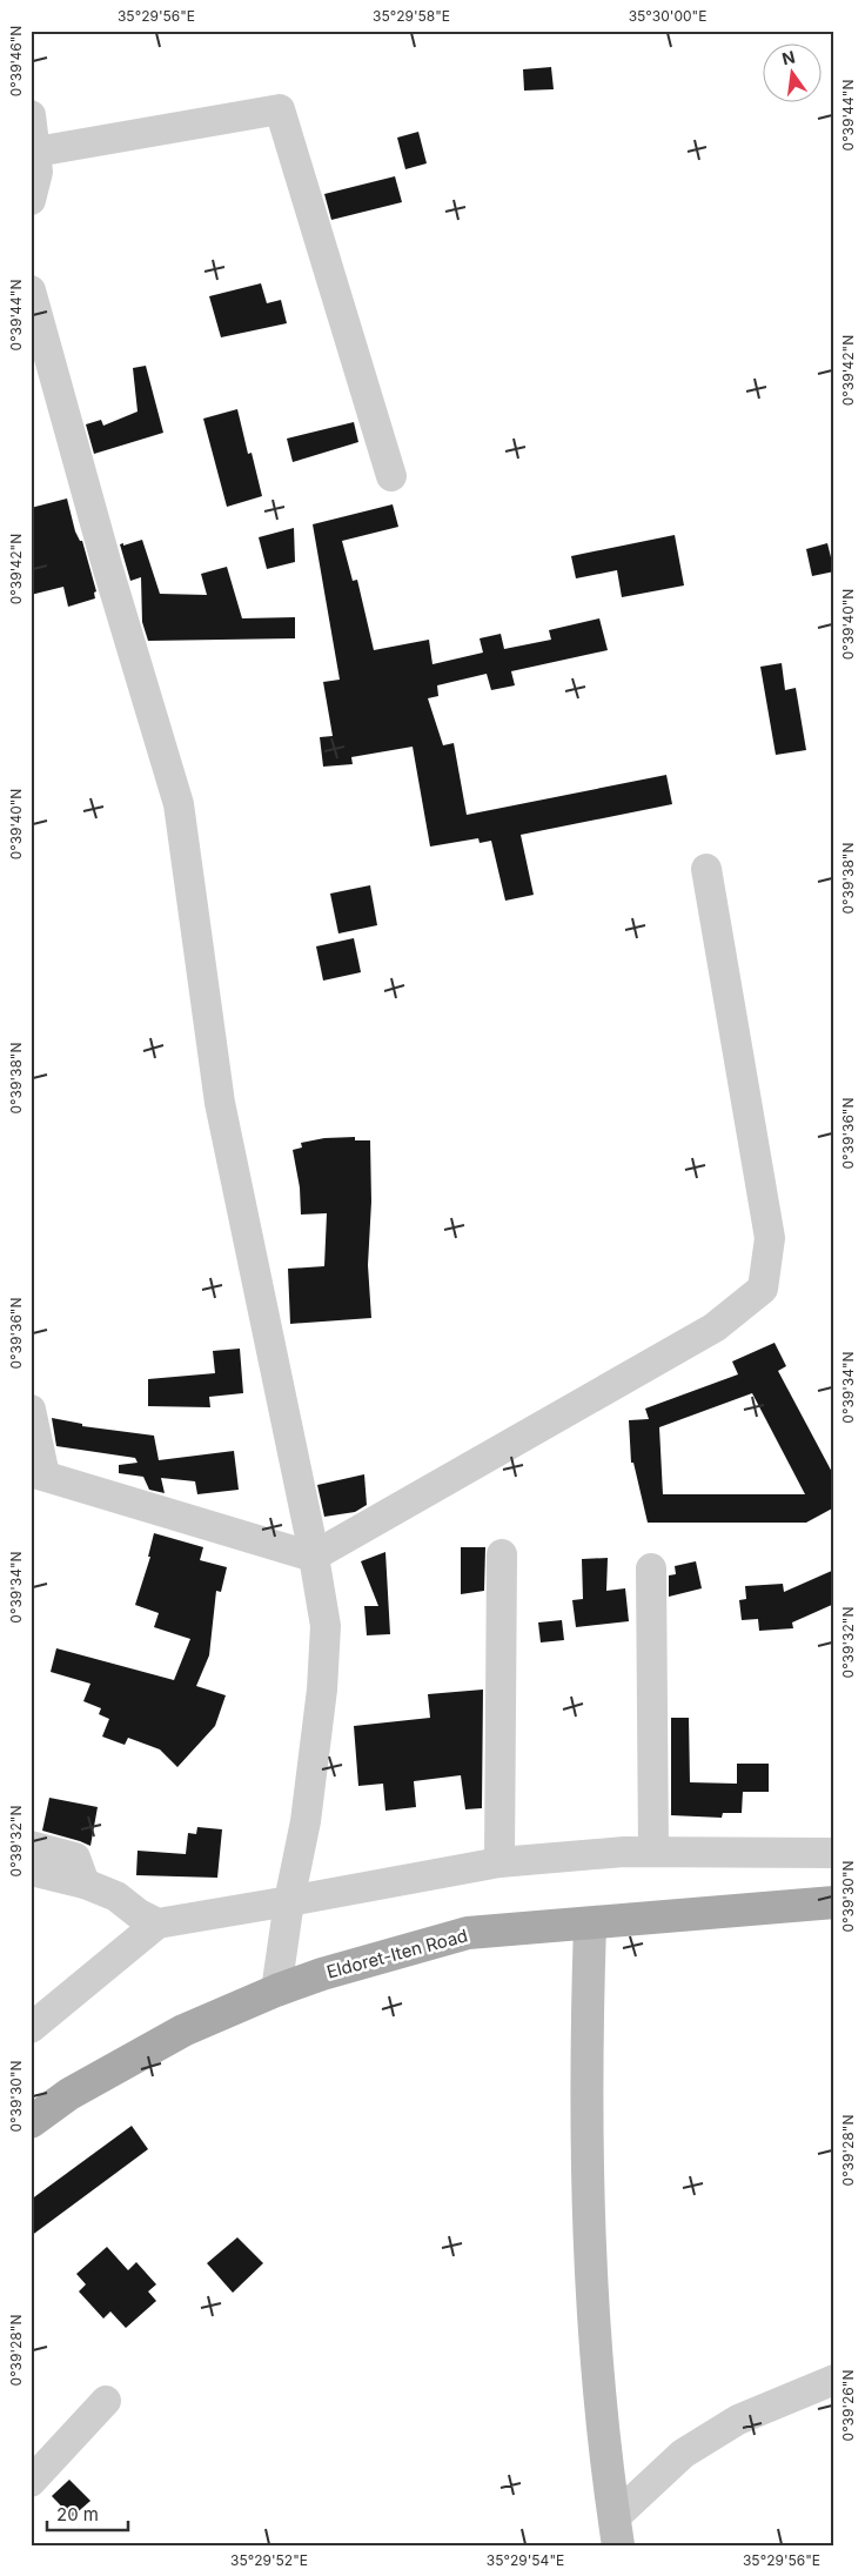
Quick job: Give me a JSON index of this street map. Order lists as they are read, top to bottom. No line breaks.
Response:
{"streets":{"main road":["Eldoret-Iten Road"]},"scale_bar":"20 m","north":"top","coordinates":["35°29'56\"E","35°29'58\"E","35°30'00\"E","0°39'46\"N","0°39'44\"N","0°39'42\"N","0°39'40\"N","0°39'38\"N","0°39'36\"N","0°39'34\"N","0°39'32\"N","0°39'30\"N","0°39'28\"N","0°39'26\"N","35°29'52\"E","35°29'54\"E"]}
